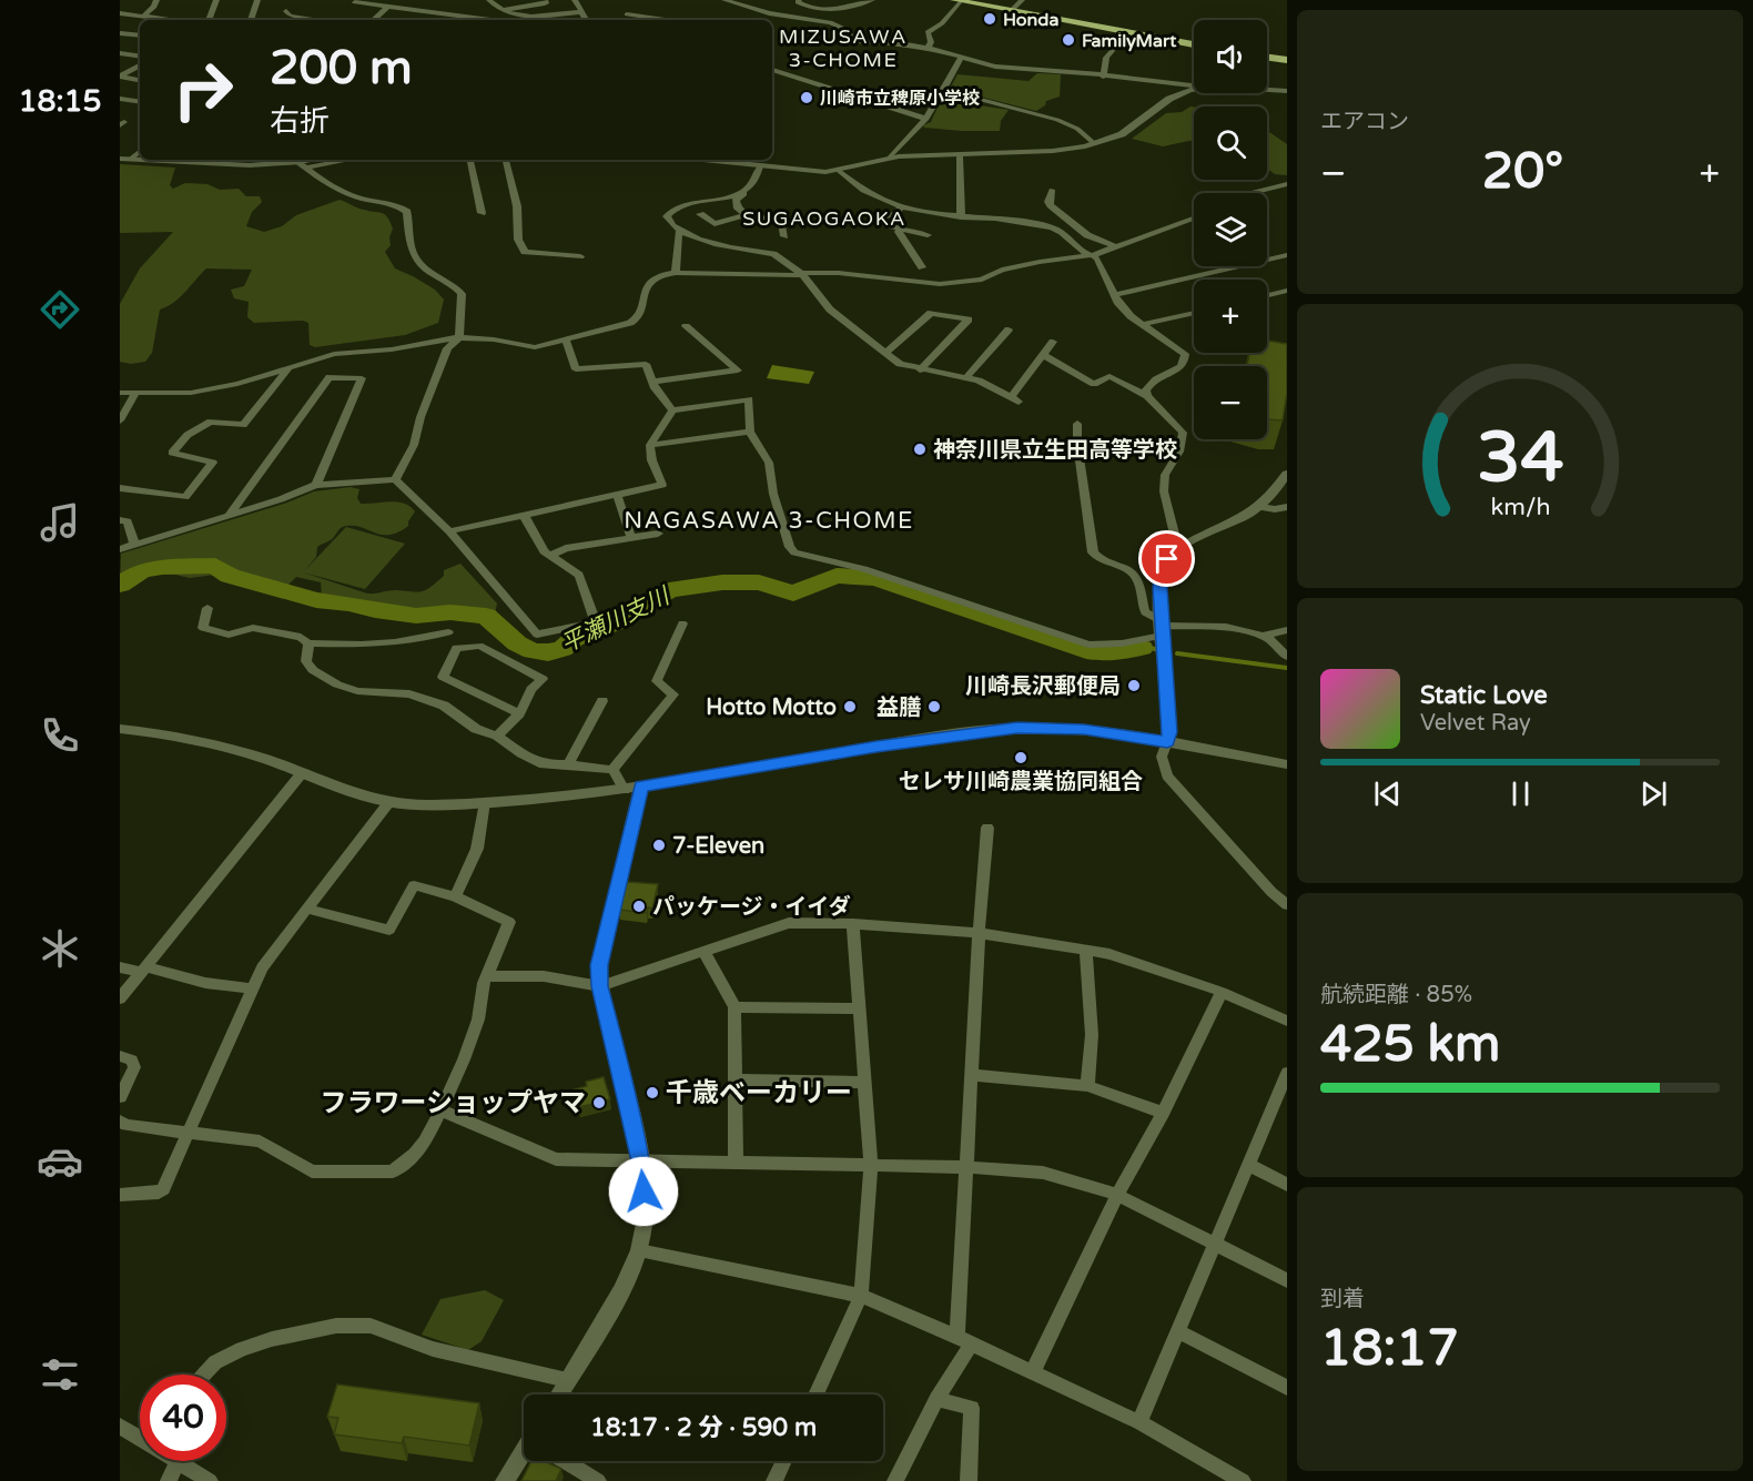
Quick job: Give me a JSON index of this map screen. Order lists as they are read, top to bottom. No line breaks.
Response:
{"districts":["MIZUSAWA 3-CHOME","SUGAOGAOKA","NAGASAWA 3-CHOME"],"water":["平瀬川支川"],"places":["Honda","FamilyMart","川崎市立稗原小学校","神奈川県立生田高等学校","川崎長沢郵便局","Hotto Motto","益膳","セレサ川崎農業協同組合","7-Eleven","パッケージ・イイダ","千歳ベーカリー","フラワーショップヤマ"],"page":{"tabs":"18:15","tile":["エアコン",["航続距離 · 85%","425 km"],["到着","18:17"]],"map_buttons":["+","−"],"turn":["200 m","右折"],"heat":["−","20°","+"],"song":["Static Love","Velvet Ray"],"limit":"40","trip":"18:17 · 2 分 · 590 m","gauge":["34","km/h"]}}
